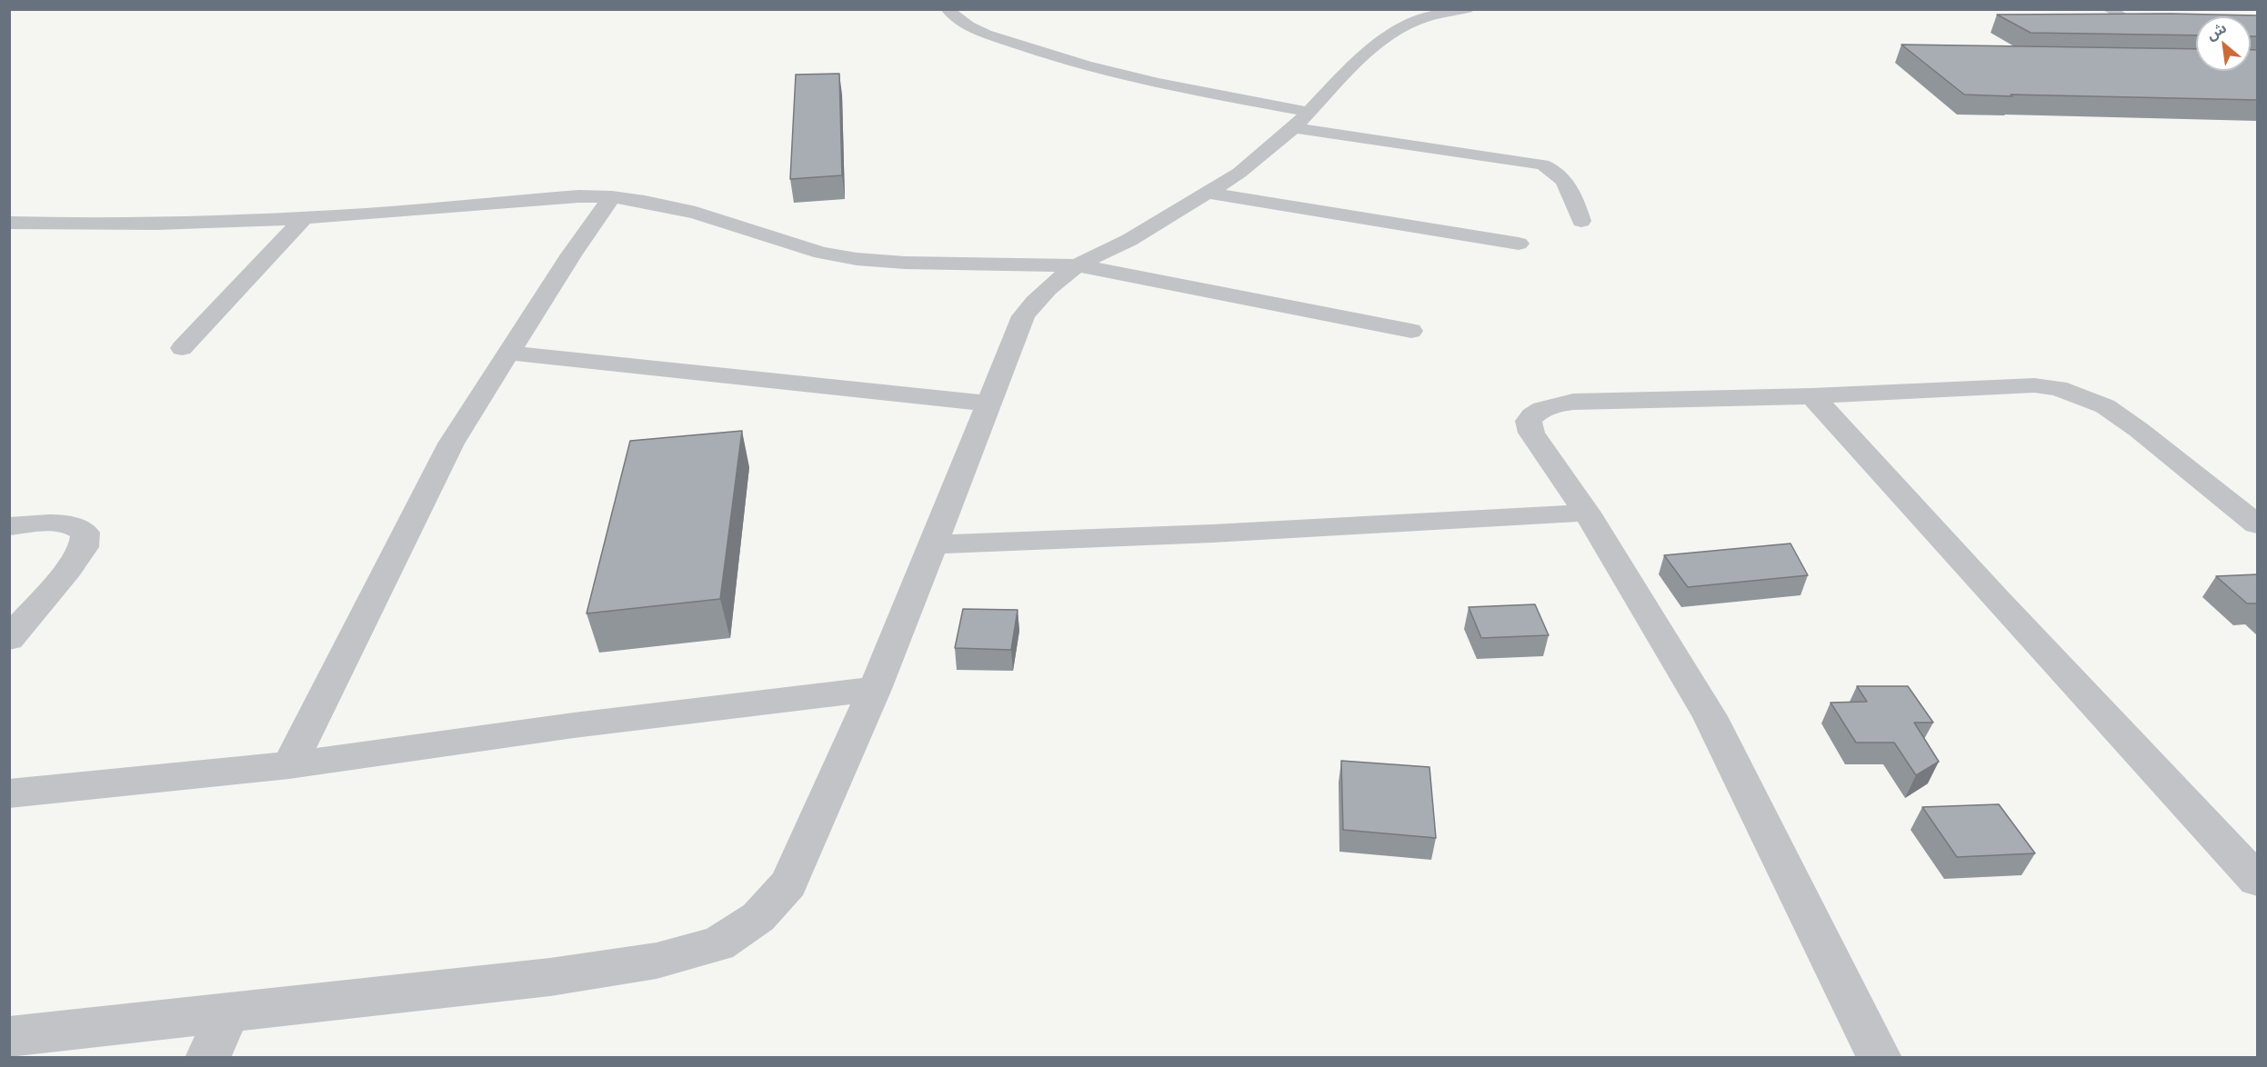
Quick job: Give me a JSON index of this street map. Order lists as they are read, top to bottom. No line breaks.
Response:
{"north":"top left"}
